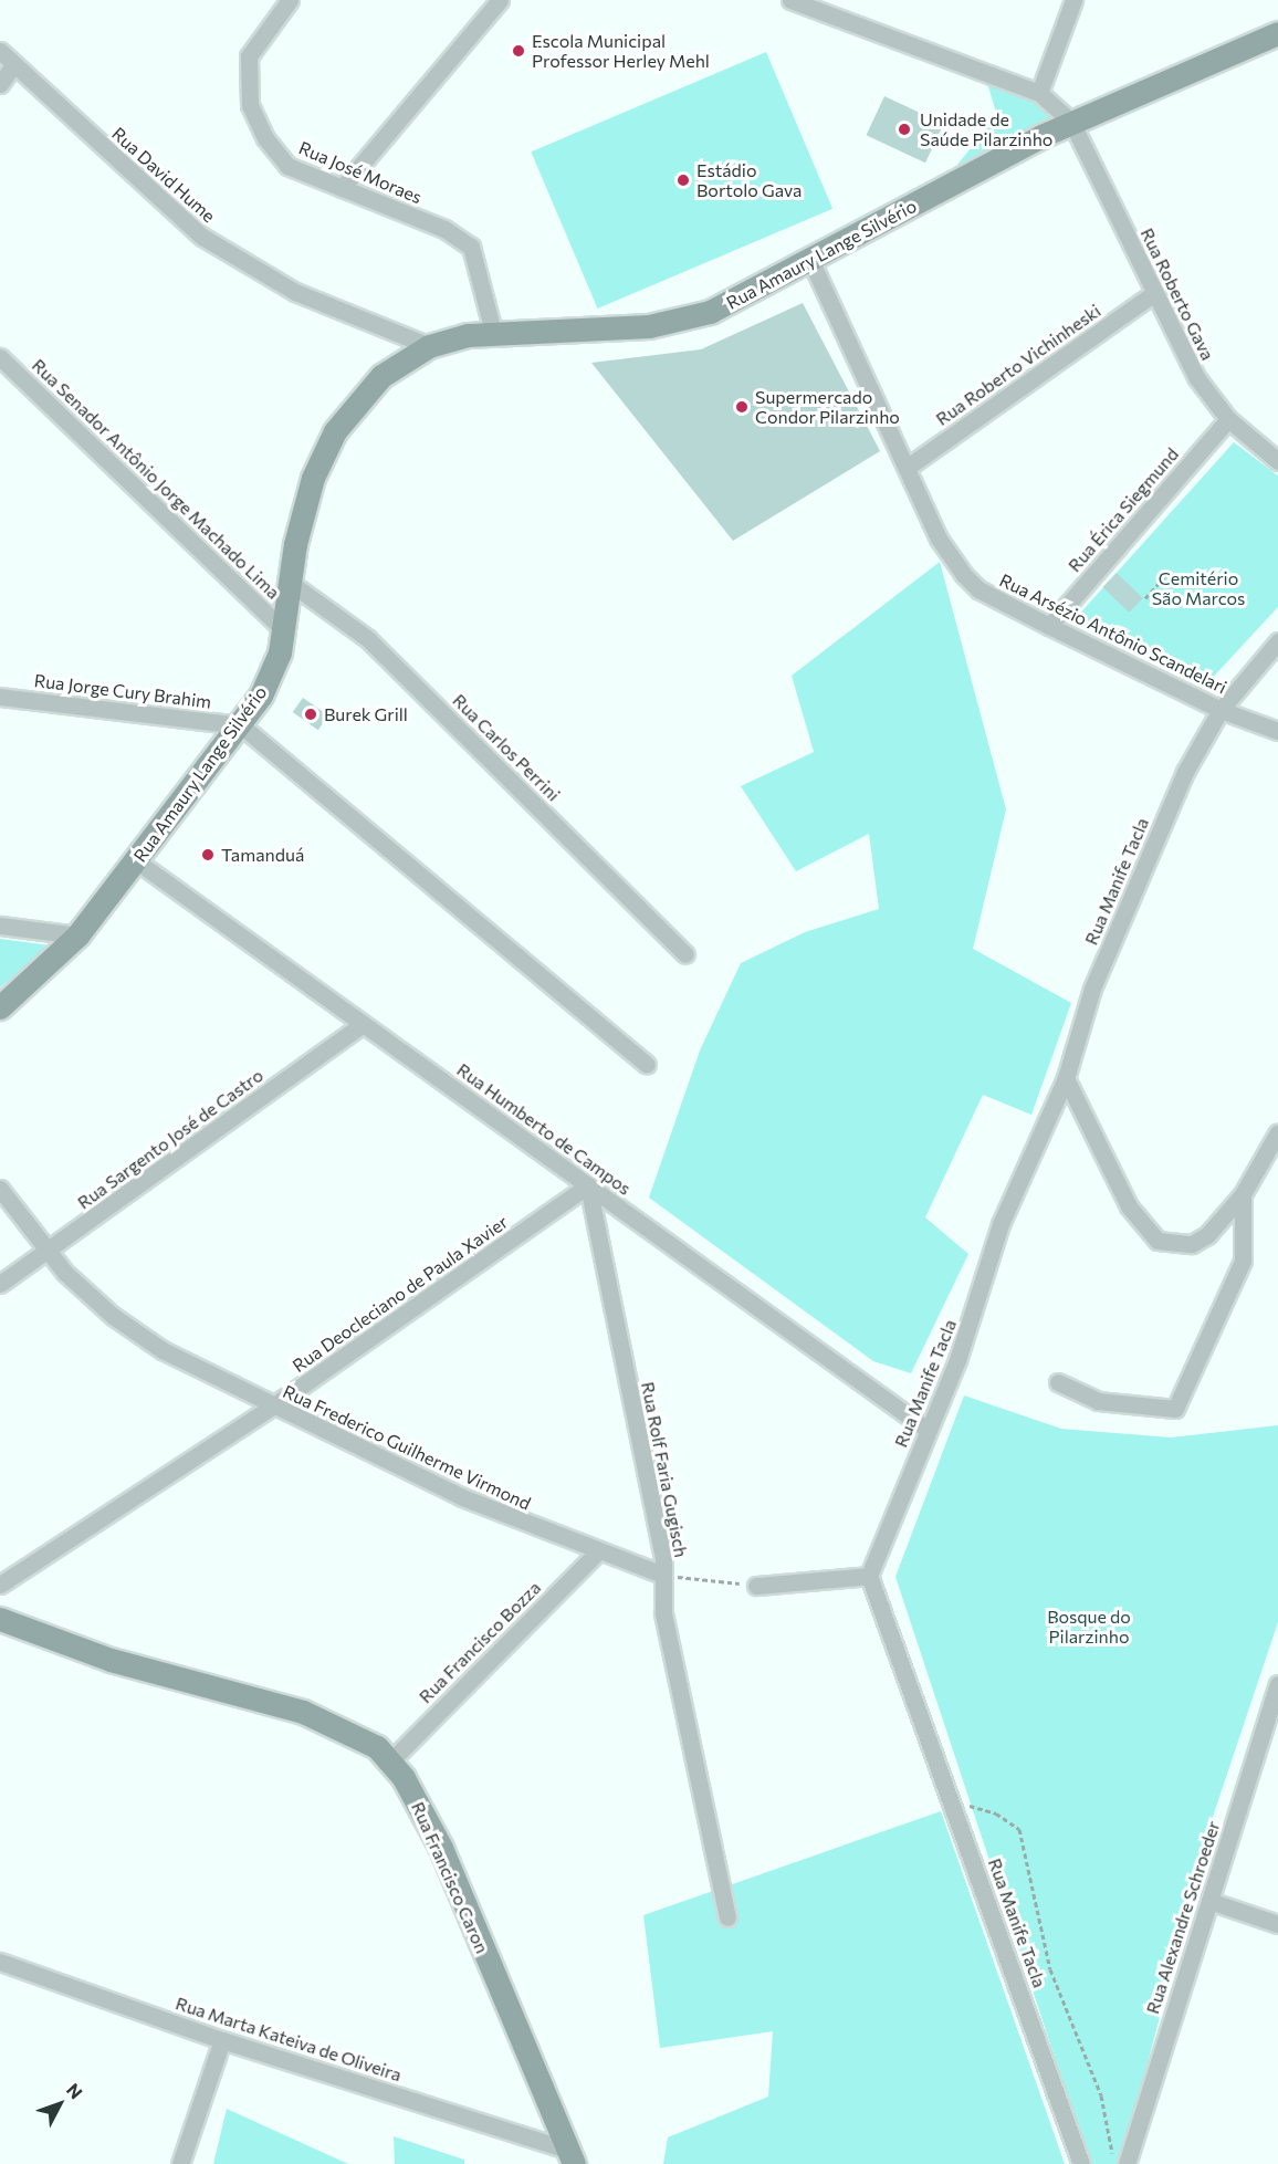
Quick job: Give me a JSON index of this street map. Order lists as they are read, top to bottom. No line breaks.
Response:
{"streets":{"main road":["Rua Amaury Lange Silvério","Rua Francisco Caron"],"street":["Rua José Moraes","Rua David Hume","Rua Roberto Gava","Rua Roberto Vichinheski","Rua Senador Antônio Jorge Machado Lima","Rua Érica Siegmund","Rua Arsézio Antônio Scandelari","Rua Jorge Cury Brahim","Rua Carlos Perrini","Rua Manife Tacla","Rua Humberto de Campos","Rua Sargento José de Castro","Rua Deocleciano de Paula Xavier","Rua Frederico Guilherme Virmond","Rua Rolf Faria Gugisch","Rua Francisco Bozza","Rua Alexandre Schroeder","Rua Marta Kateiva de Oliveira"]},"crossings":[["Rua José Moraes","Rua Amaury Lange Silvério"],["Rua David Hume","Rua Amaury Lange Silvério"],["Rua Amaury Lange Silvério","Rua Roberto Gava"],["Rua Amaury Lange Silvério","Rua Senador Antônio Jorge Machado Lima"],["Rua Amaury Lange Silvério","Rua Arsézio Antônio Scandelari"],["Rua Amaury Lange Silvério","Rua Jorge Cury Brahim"],["Rua Amaury Lange Silvério","Rua Carlos Perrini"],["Rua Amaury Lange Silvério","Rua Humberto de Campos"],["Rua Roberto Gava","Rua Roberto Vichinheski"],["Rua Roberto Gava","Rua Érica Siegmund"],["Rua Roberto Vichinheski","Rua Arsézio Antônio Scandelari"],["Rua Érica Siegmund","Rua Arsézio Antônio Scandelari"],["Rua Arsézio Antônio Scandelari","Rua Manife Tacla"],["Rua Manife Tacla","Rua Humberto de Campos"],["Rua Humberto de Campos","Rua Sargento José de Castro"],["Rua Humberto de Campos","Rua Deocleciano de Paula Xavier"],["Rua Humberto de Campos","Rua Rolf Faria Gugisch"],["Rua Sargento José de Castro","Rua Frederico Guilherme Virmond"],["Rua Deocleciano de Paula Xavier","Rua Frederico Guilherme Virmond"],["Rua Deocleciano de Paula Xavier","Rua Rolf Faria Gugisch"],["Rua Frederico Guilherme Virmond","Rua Rolf Faria Gugisch"],["Rua Frederico Guilherme Virmond","Rua Francisco Bozza"],["Rua Francisco Bozza","Rua Francisco Caron"],["Rua Francisco Caron","Rua Marta Kateiva de Oliveira"]],"parks":["Cemitério São Marcos","Bosque do Pilarzinho"],"places":["Escola Municipal Professor Herley Mehl","Unidade de Saúde Pilarzinho","Estádio Bortolo Gava","Supermercado Condor Pilarzinho","Burek Grill","Tamanduá"],"north":"top right"}
